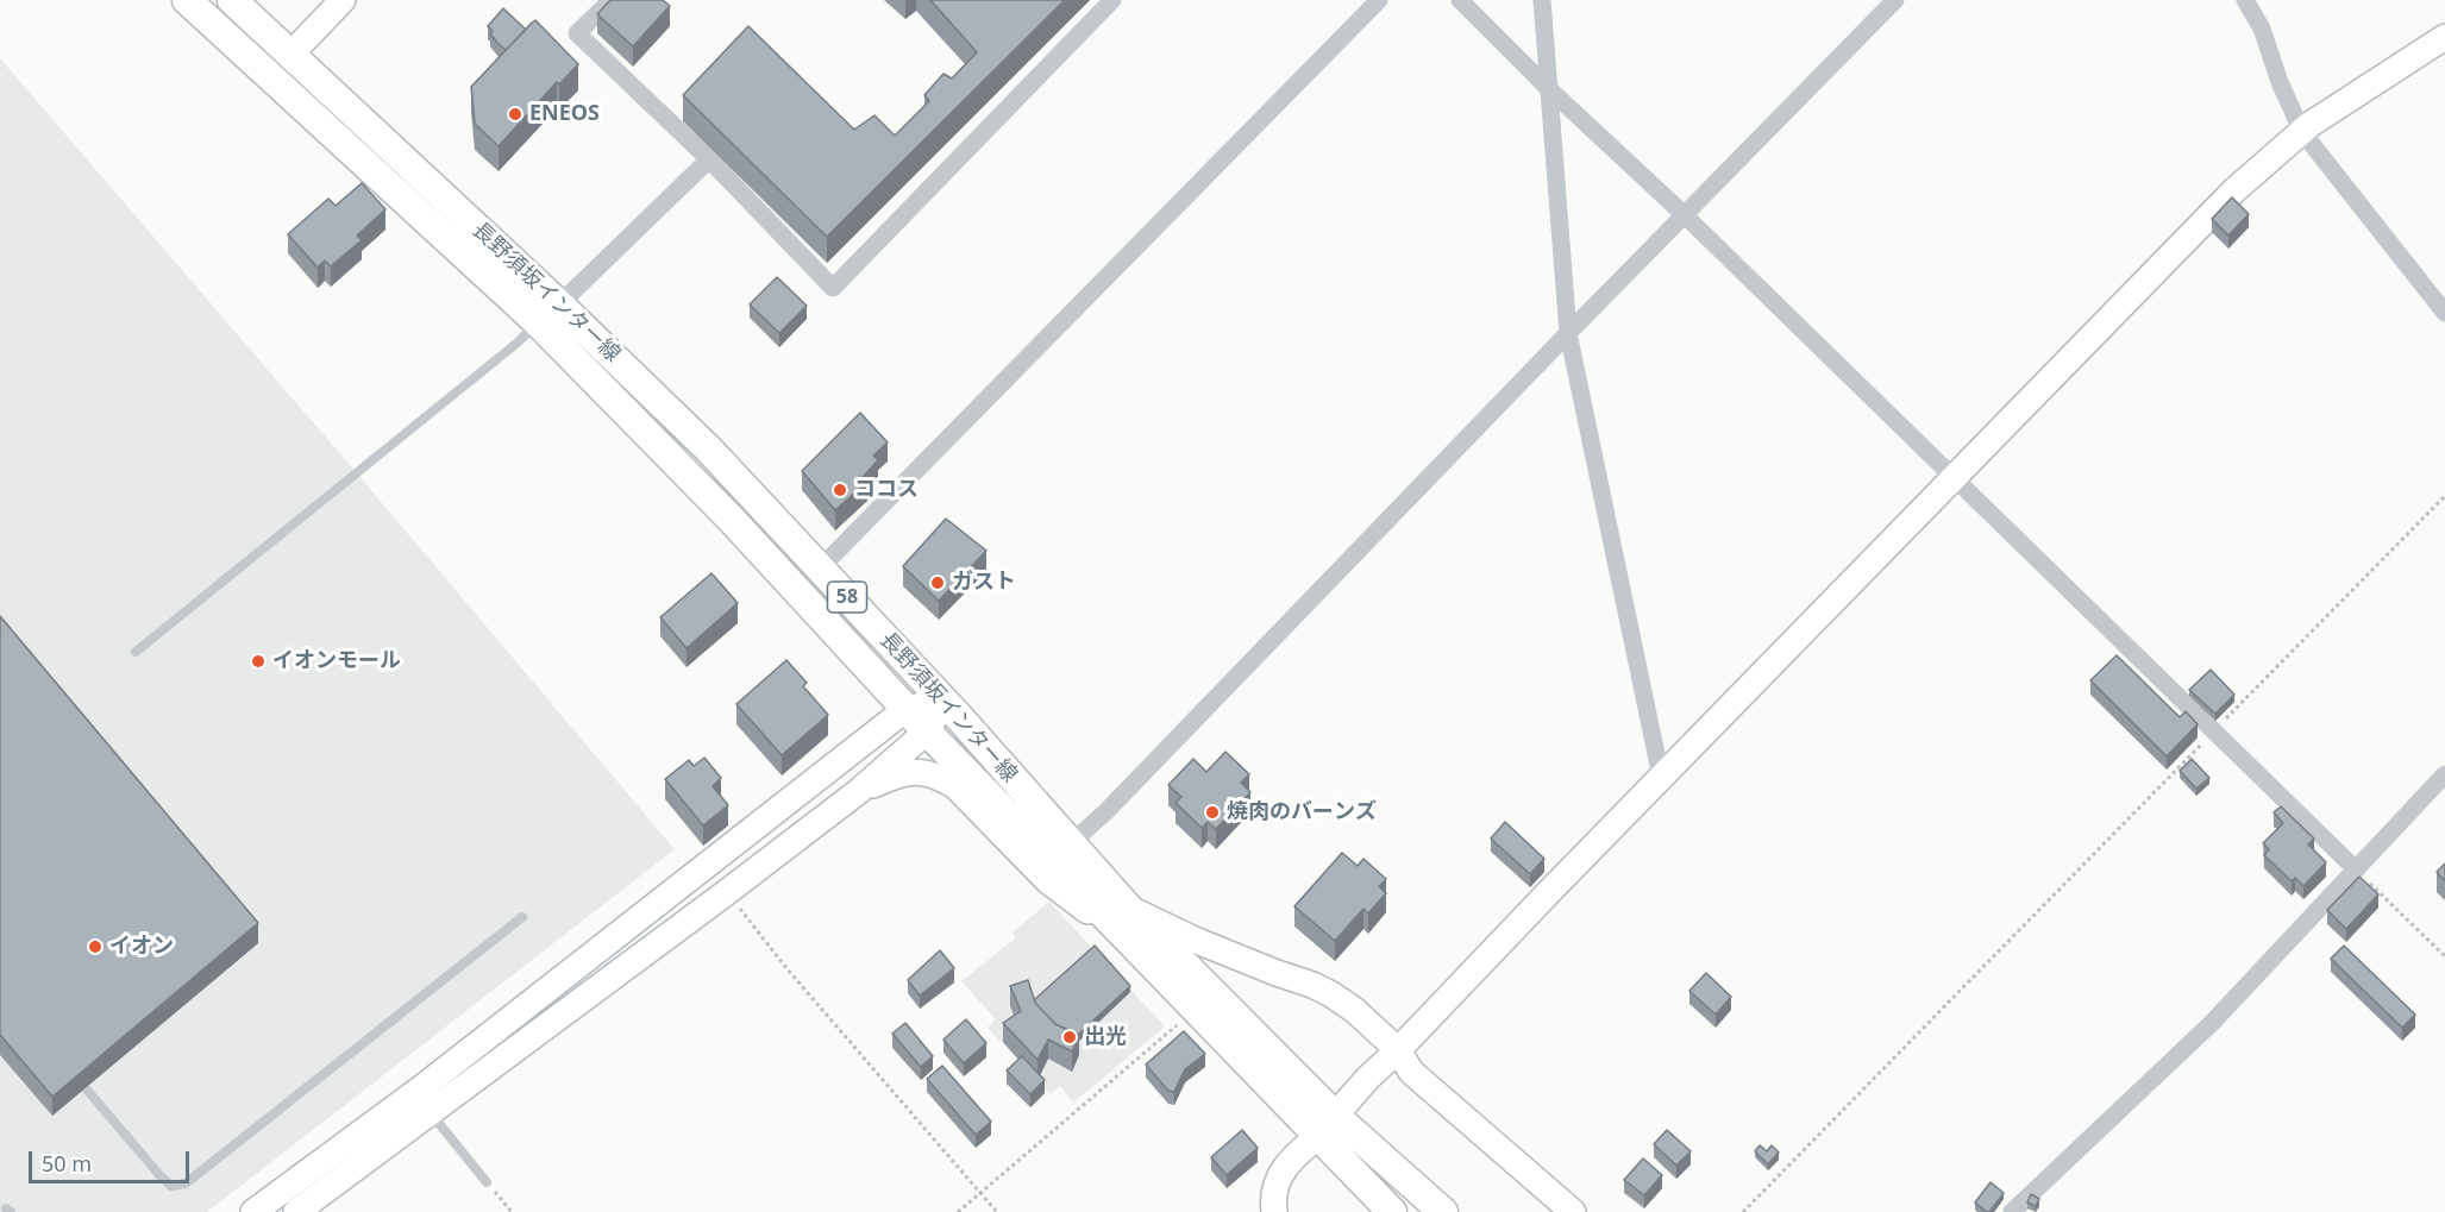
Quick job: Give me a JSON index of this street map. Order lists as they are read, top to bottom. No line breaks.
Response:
{"streets":{"main road":["長野須坂インター線","58"]},"places":["ENEOS","ココス","ガスト","イオンモール","焼肉のバーンズ","イオン","出光"],"scale_bar":"50 m"}
